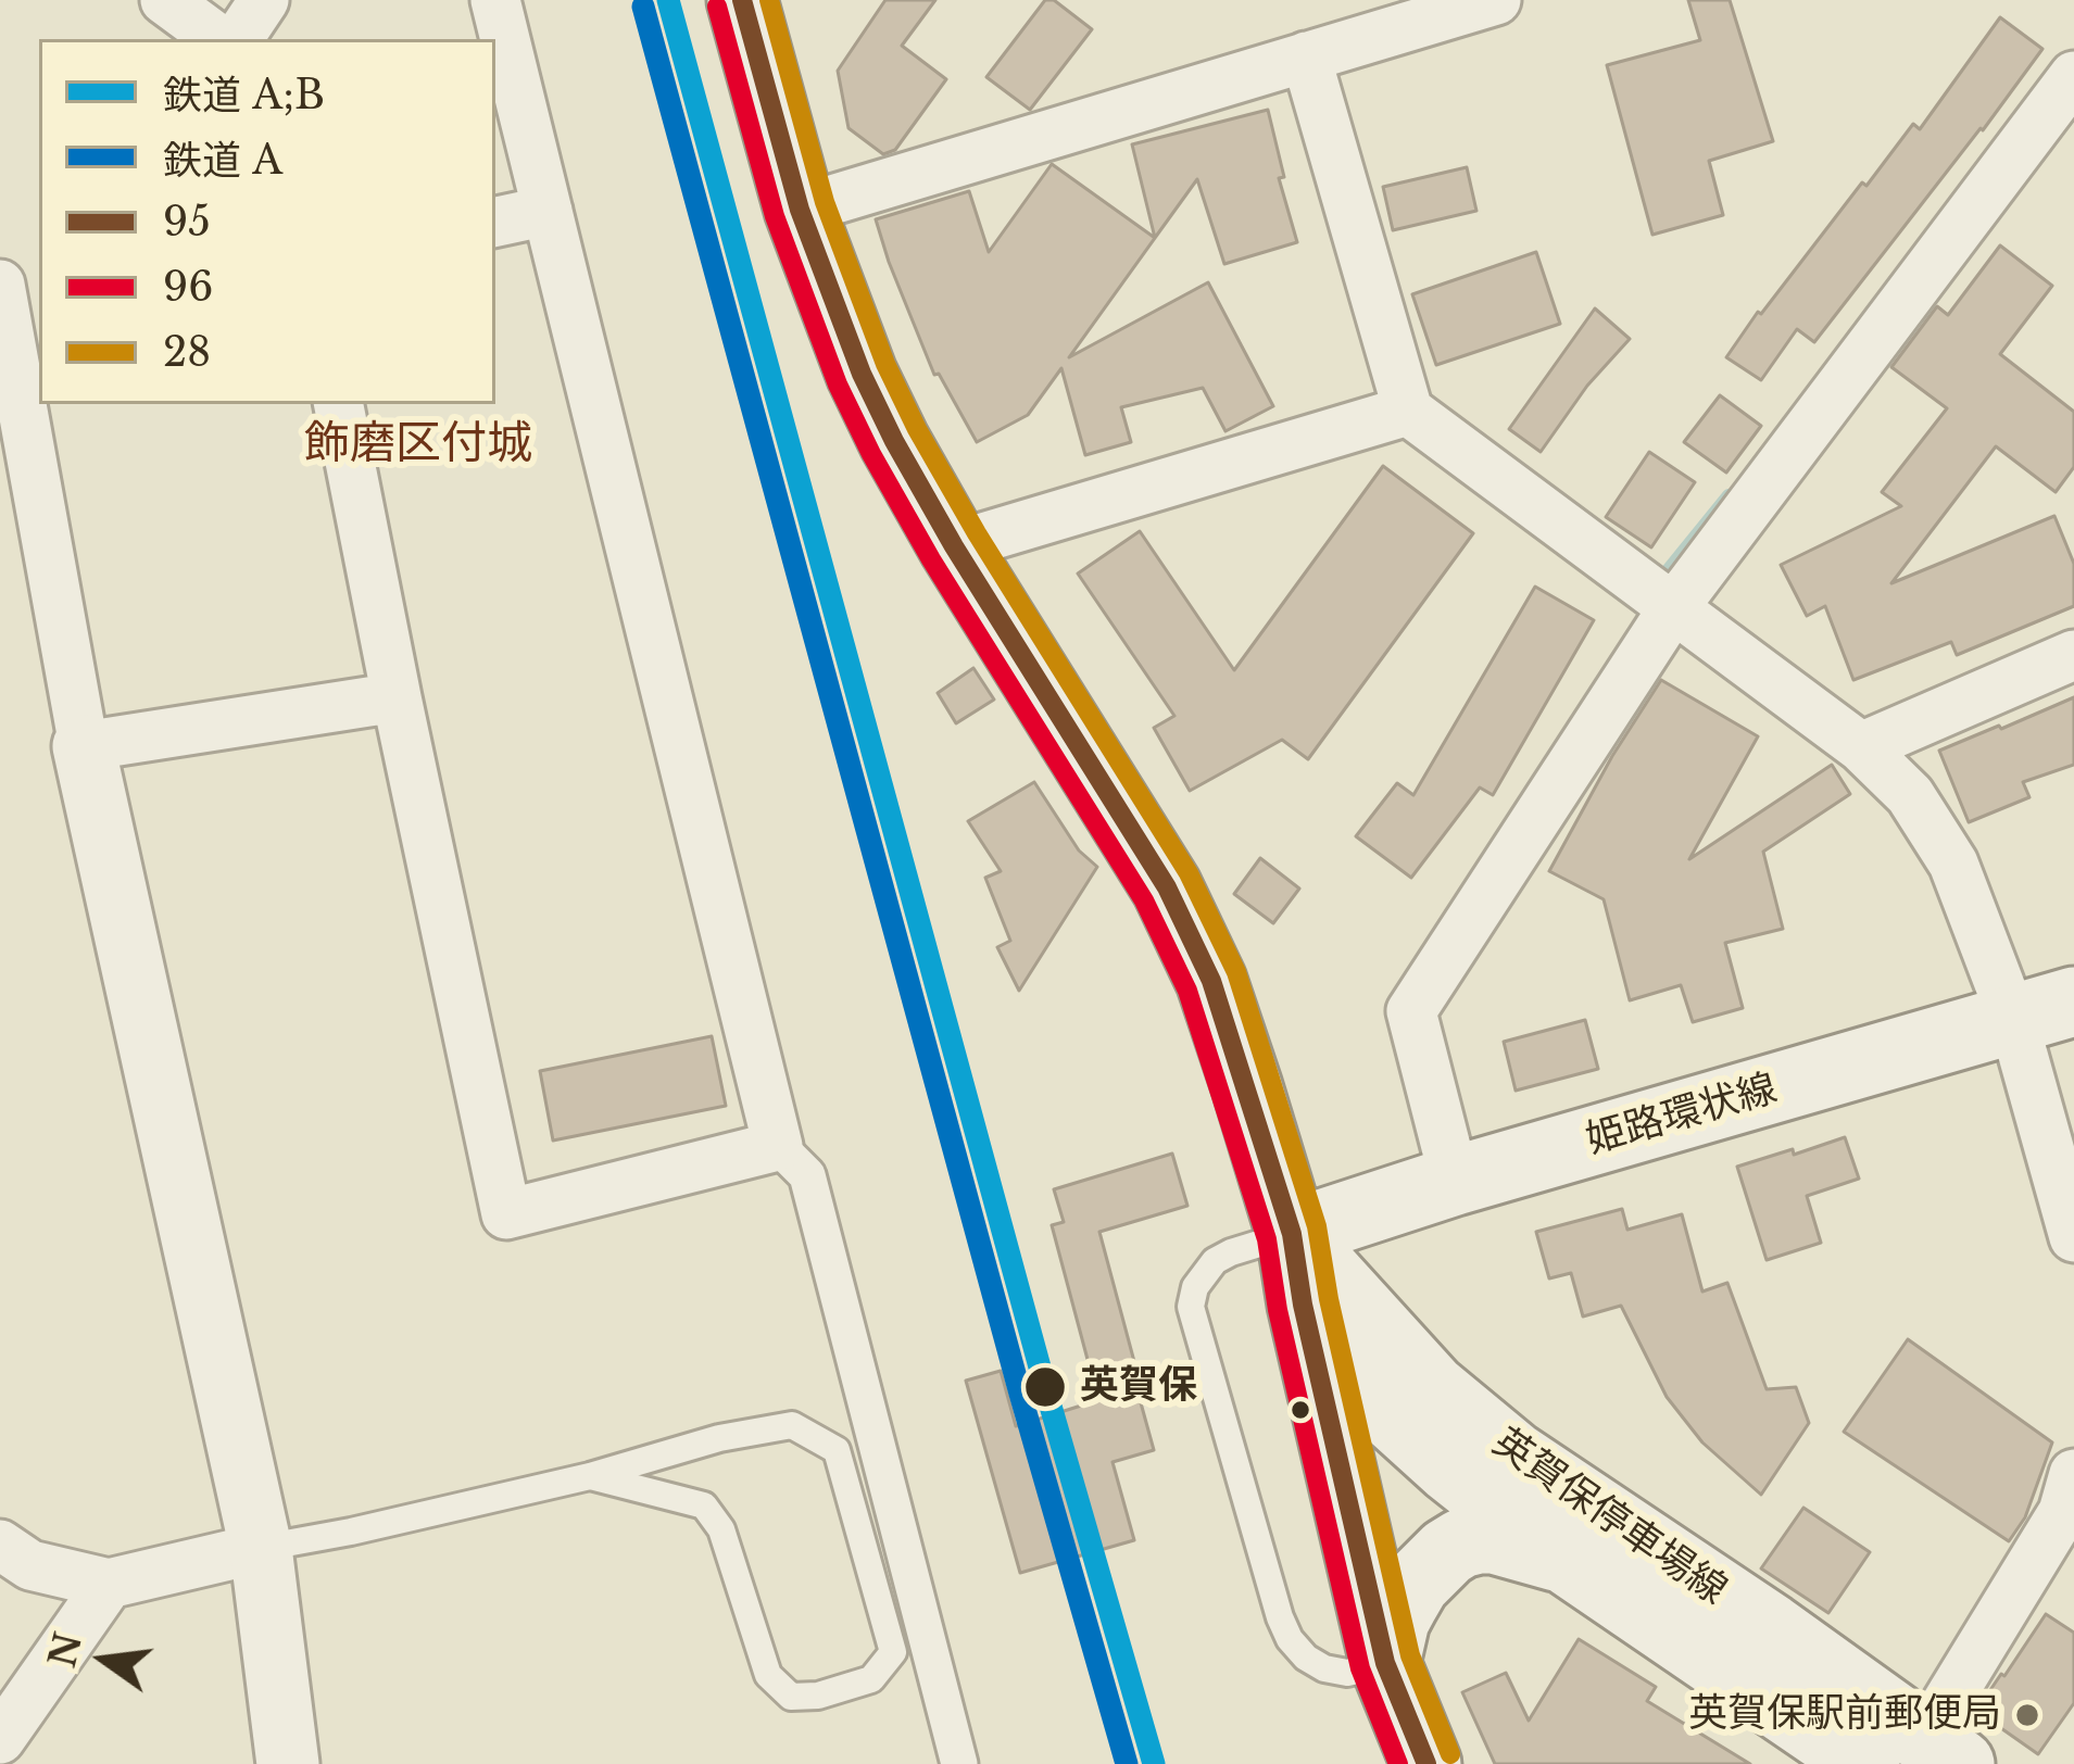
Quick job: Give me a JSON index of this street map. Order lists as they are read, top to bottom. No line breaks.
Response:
{"streets":{"main road":["姫路環状線","英賀保停車場線"]},"crossings":[["姫路環状線","英賀保停車場線"]],"districts":["飾磨区付城"],"places":["英賀保","英賀保駅前郵便局"],"lines":["rail line A;B","transit line 95","transit line 28","rail line A","transit line 96"],"legend":["鉄道 A;B","鉄道 A","95","96","28"],"north":"left"}
